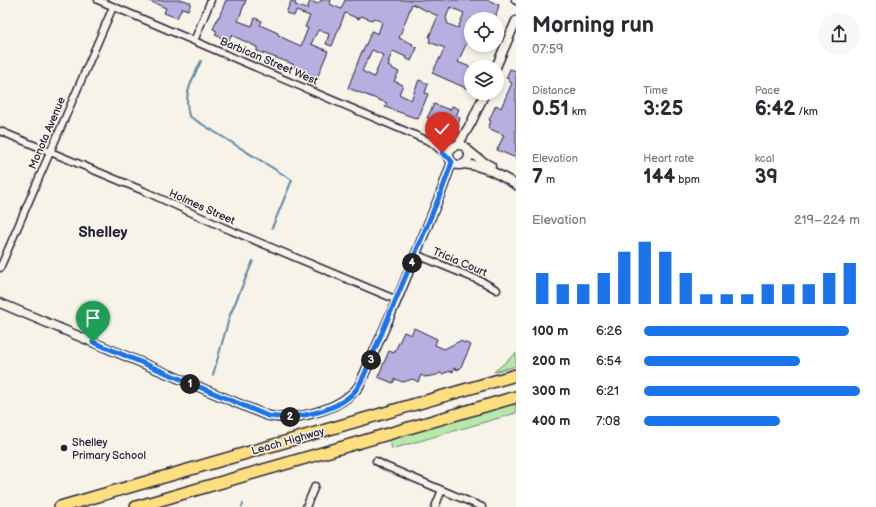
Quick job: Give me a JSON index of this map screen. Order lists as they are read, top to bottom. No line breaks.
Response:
{"streets":{"highway":["Leach Highway"],"street":["Barbican Street West","Monota Avenue","Holmes Street","Tricia Court"]},"crossings":[["Barbican Street West","Monota Avenue"],["Monota Avenue","Holmes Street"]],"districts":["Shelley"],"places":["Shelley Primary School"],"page":{"heading":["Morning run","07:59"],"stats":[["Distance","0.51 km"],["Time","3:25"],["Pace","6:42 /km"],["Elevation","7 m"],["Heart rate","144 bpm"],["kcal","39"]],"chart":["Elevation","219–224 m"],"pins":["4","3","1","2"],"list":[{"name":"100 m","note":"6:26"},{"name":"200 m","note":"6:54"},{"name":"300 m","note":"6:21"},{"name":"400 m","note":"7:08"}]}}
